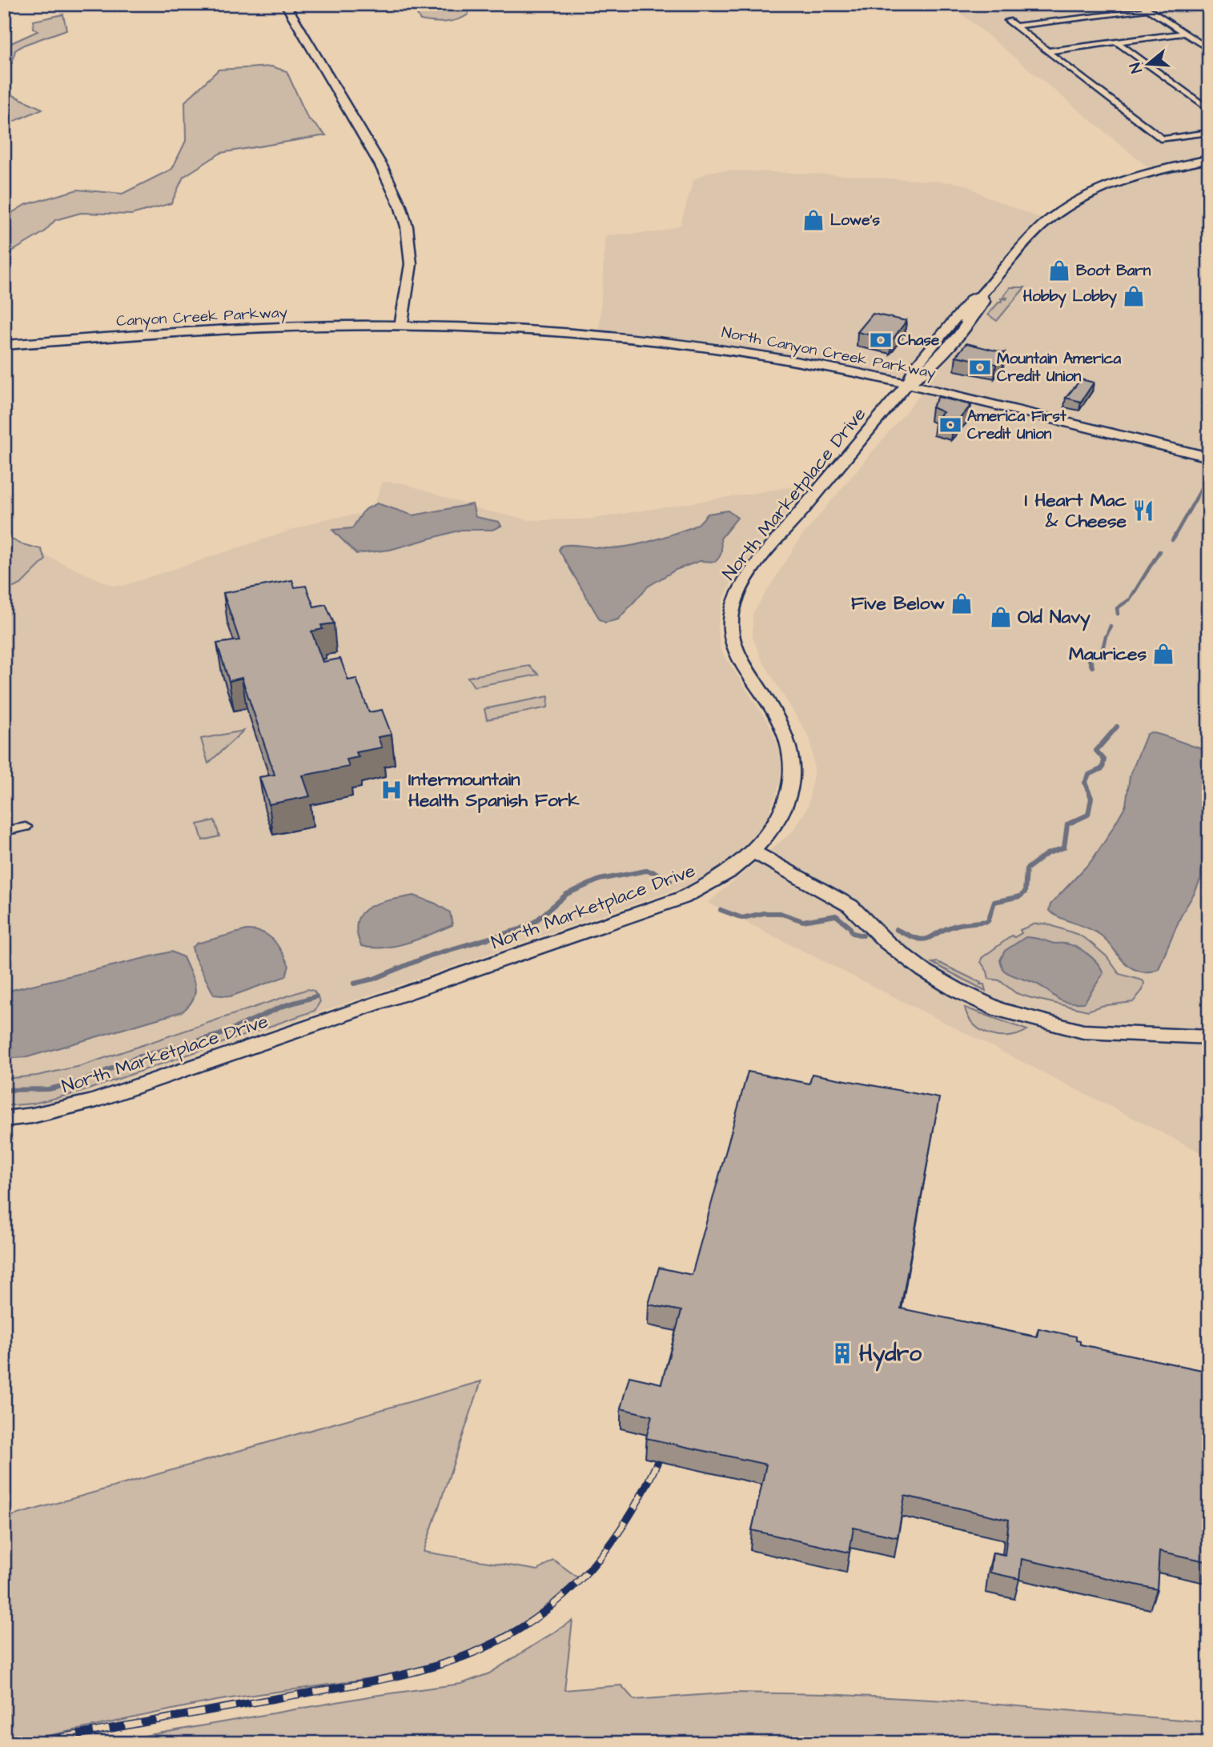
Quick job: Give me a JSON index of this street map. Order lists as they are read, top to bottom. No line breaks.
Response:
{"streets":{"street":["Canyon Creek Parkway","North Canyon Creek Parkway","North Marketplace Drive"]},"crossings":[["Canyon Creek Parkway","North Canyon Creek Parkway"],["North Canyon Creek Parkway","North Marketplace Drive"]],"places":{"shop":["Lowe's","Boot Barn","Hobby Lobby","Five Below","Old Navy","Maurices"],"bank":["Chase","Mountain America Credit Union","America First Credit Union"],"restaurant":["I Heart Mac & Cheese"],"hospital":["Intermountain Health Spanish Fork"],"building":["Hydro"]},"north":"left"}
